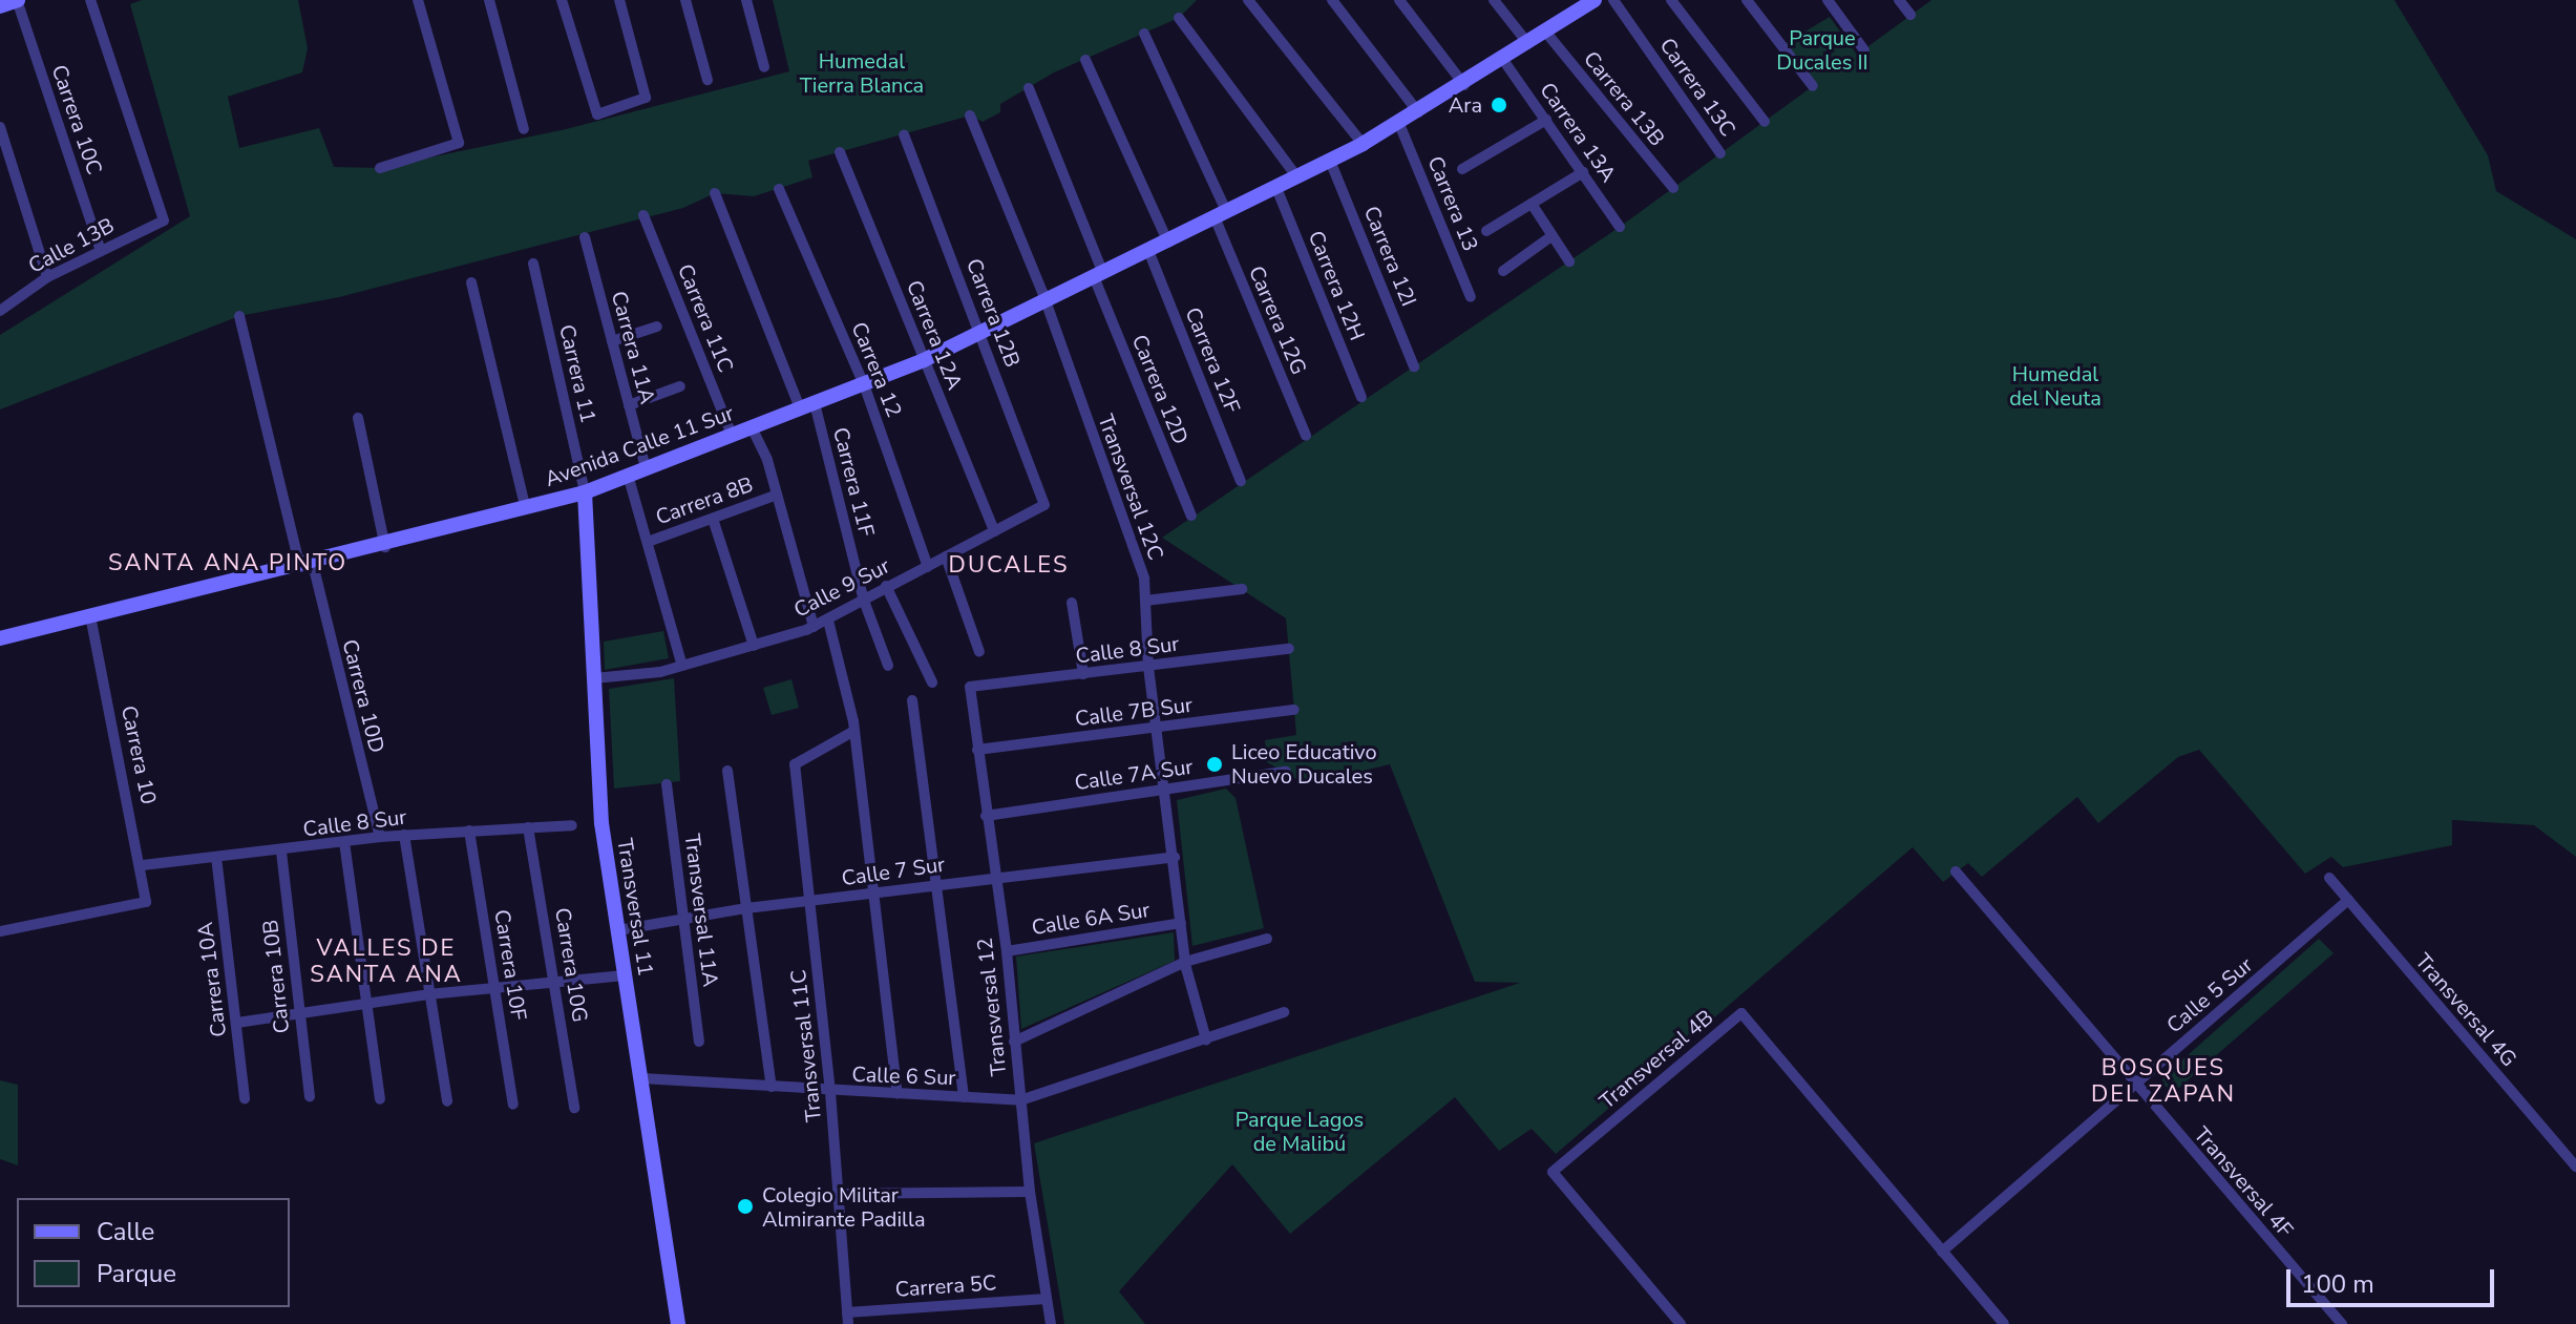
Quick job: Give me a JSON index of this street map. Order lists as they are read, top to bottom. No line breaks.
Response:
{"streets":{"street":["Carrera 13C","Carrera 13B","Carrera 10C","Carrera 13A","Carrera 13","Calle 13B","Carrera 12I","Carrera 12H","Carrera 12B","Carrera 11C","Carrera 12G","Carrera 12A","Carrera 11A","Carrera 12F","Carrera 12","Carrera 11","Carrera 12D","Avenida Calle 11 Sur","Carrera 11F","Transversal 12C","Carrera 8B","Calle 9 Sur","Calle 8 Sur","Carrera 10D","Calle 7B Sur","Carrera 10","Calle 7A Sur","Calle 7 Sur","Transversal 11","Transversal 11A","Calle 6A Sur","Carrera 10F","Carrera 10G","Carrera 10B","Carrera 10A","Calle 5 Sur","Transversal 12","Transversal 4G","Transversal 11C","Transversal 4B","Calle 6 Sur","Transversal 4F","Carrera 5C"]},"crossings":[["Carrera 10C","Calle 13B"],["Carrera 13","Avenida Calle 11 Sur"],["Carrera 12I","Avenida Calle 11 Sur"],["Carrera 12H","Avenida Calle 11 Sur"],["Carrera 12B","Avenida Calle 11 Sur"],["Carrera 12B","Calle 9 Sur"],["Carrera 11C","Avenida Calle 11 Sur"],["Carrera 12G","Avenida Calle 11 Sur"],["Carrera 12A","Avenida Calle 11 Sur"],["Carrera 12A","Calle 9 Sur"],["Carrera 11A","Avenida Calle 11 Sur"],["Carrera 12F","Avenida Calle 11 Sur"],["Carrera 12","Avenida Calle 11 Sur"],["Carrera 12","Calle 9 Sur"],["Carrera 11","Avenida Calle 11 Sur"],["Carrera 11","Transversal 11"],["Carrera 12D","Avenida Calle 11 Sur"],["Avenida Calle 11 Sur","Carrera 11F"],["Avenida Calle 11 Sur","Transversal 12C"],["Avenida Calle 11 Sur","Carrera 10D"],["Avenida Calle 11 Sur","Carrera 10"],["Avenida Calle 11 Sur","Transversal 11"],["Carrera 11F","Calle 9 Sur"],["Transversal 12C","Calle 8 Sur"],["Transversal 12C","Calle 7B Sur"],["Transversal 12C","Calle 7A Sur"],["Transversal 12C","Calle 7 Sur"],["Transversal 12C","Calle 6A Sur"],["Transversal 12C","Calle 6 Sur"],["Calle 9 Sur","Transversal 11"],["Calle 8 Sur","Carrera 10D"],["Calle 8 Sur","Carrera 10"],["Calle 8 Sur","Carrera 10F"],["Calle 8 Sur","Carrera 10G"],["Calle 8 Sur","Carrera 10B"],["Calle 8 Sur","Carrera 10A"],["Calle 8 Sur","Transversal 12"],["Calle 7B Sur","Transversal 12"],["Calle 7A Sur","Transversal 12"],["Calle 7 Sur","Transversal 11"],["Calle 7 Sur","Transversal 11A"],["Calle 7 Sur","Transversal 12"],["Calle 7 Sur","Transversal 11C"],["Transversal 11","Calle 6 Sur"],["Calle 6A Sur","Transversal 12"],["Calle 5 Sur","Transversal 4G"],["Calle 5 Sur","Transversal 4B"],["Calle 5 Sur","Transversal 4F"],["Transversal 12","Calle 6 Sur"],["Transversal 12","Carrera 5C"],["Transversal 11C","Calle 6 Sur"],["Transversal 11C","Carrera 5C"]],"districts":["SANTA ANA PINTO","DUCALES","VALLES DE SANTA ANA","BOSQUES DEL ZAPAN"],"parks":["Parque Ducales II","Humedal Tierra Blanca","Humedal del Neuta","Parque Lagos de Malibú"],"places":["Ara","Liceo Educativo Nuevo Ducales","Colegio Militar Almirante Padilla"],"legend":["Calle","Parque"],"scale_bar":"100 m"}
